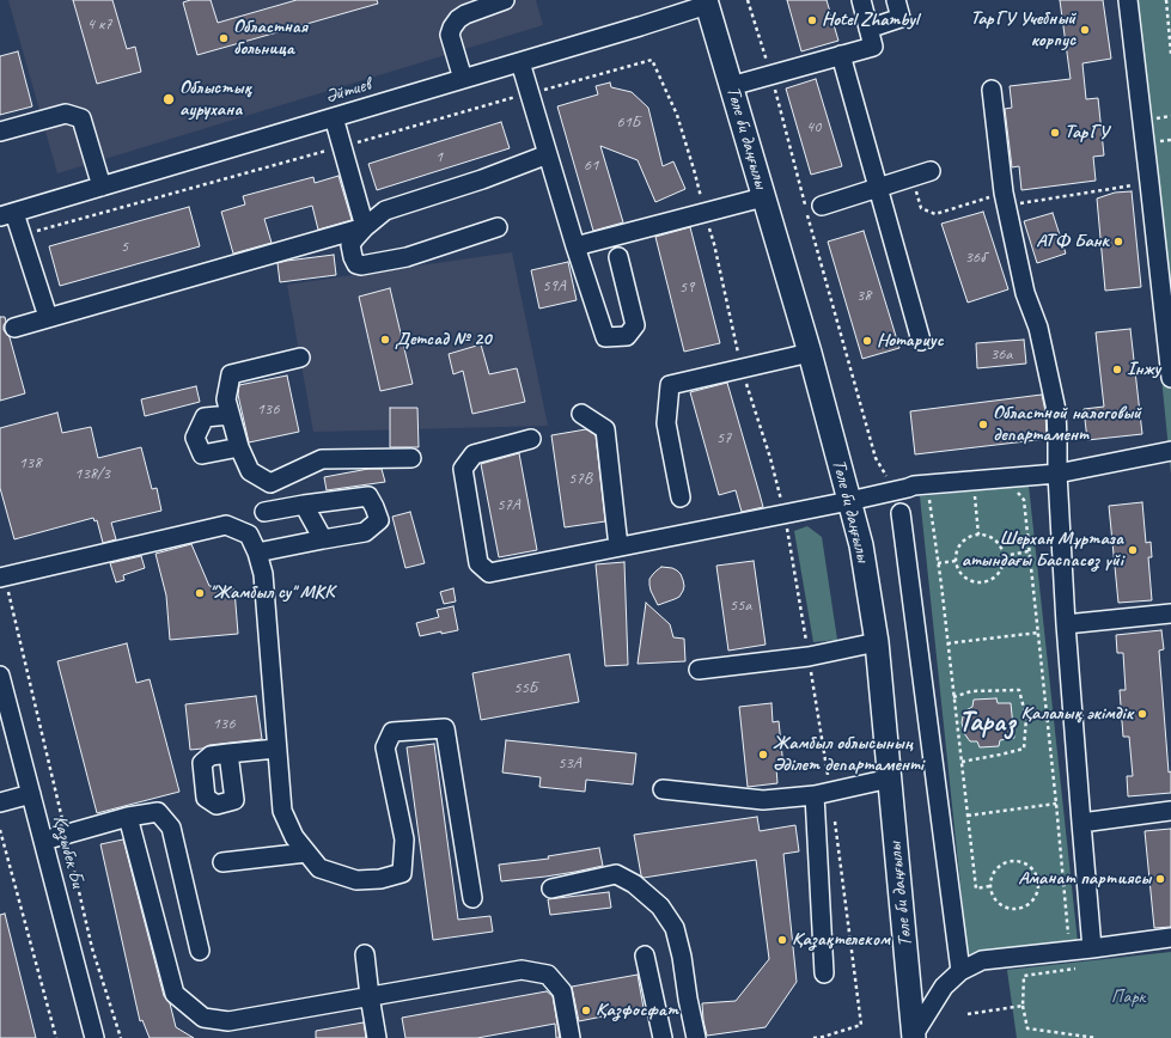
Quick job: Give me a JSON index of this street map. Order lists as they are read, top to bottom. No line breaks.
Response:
{"streets":{"main road":["Төле би даңғылы"],"street":["Әйтиев","Қазыбек Би"]},"crossings":[["Әйтиев","Төле би даңғылы"]],"districts":["Тараз"],"parks":["Парк"],"places":["Hotel Zhambyl","ТарГУ Учебный корпус","Областная больница","Облыстық аурухана","ТарГУ","АТФ Банк","Детсад № 20","Нотариус","Інжу","Областной налоговый департамент","Шерхан Мұртаза атындағы Баспасөз үйі","\"Жамбыл су\" МКК","Қалалық әкімдік","Жамбыл облысының Әділет департаменті","Аманат партиясы","Қазақтелеком","Қазфосфат"],"house_numbers":["4 к7","61Б","40","1","61","5","36б","59А","59","38","36а","136","57","138","138/3","57В","57А","55а","55Б","136","53А"]}
